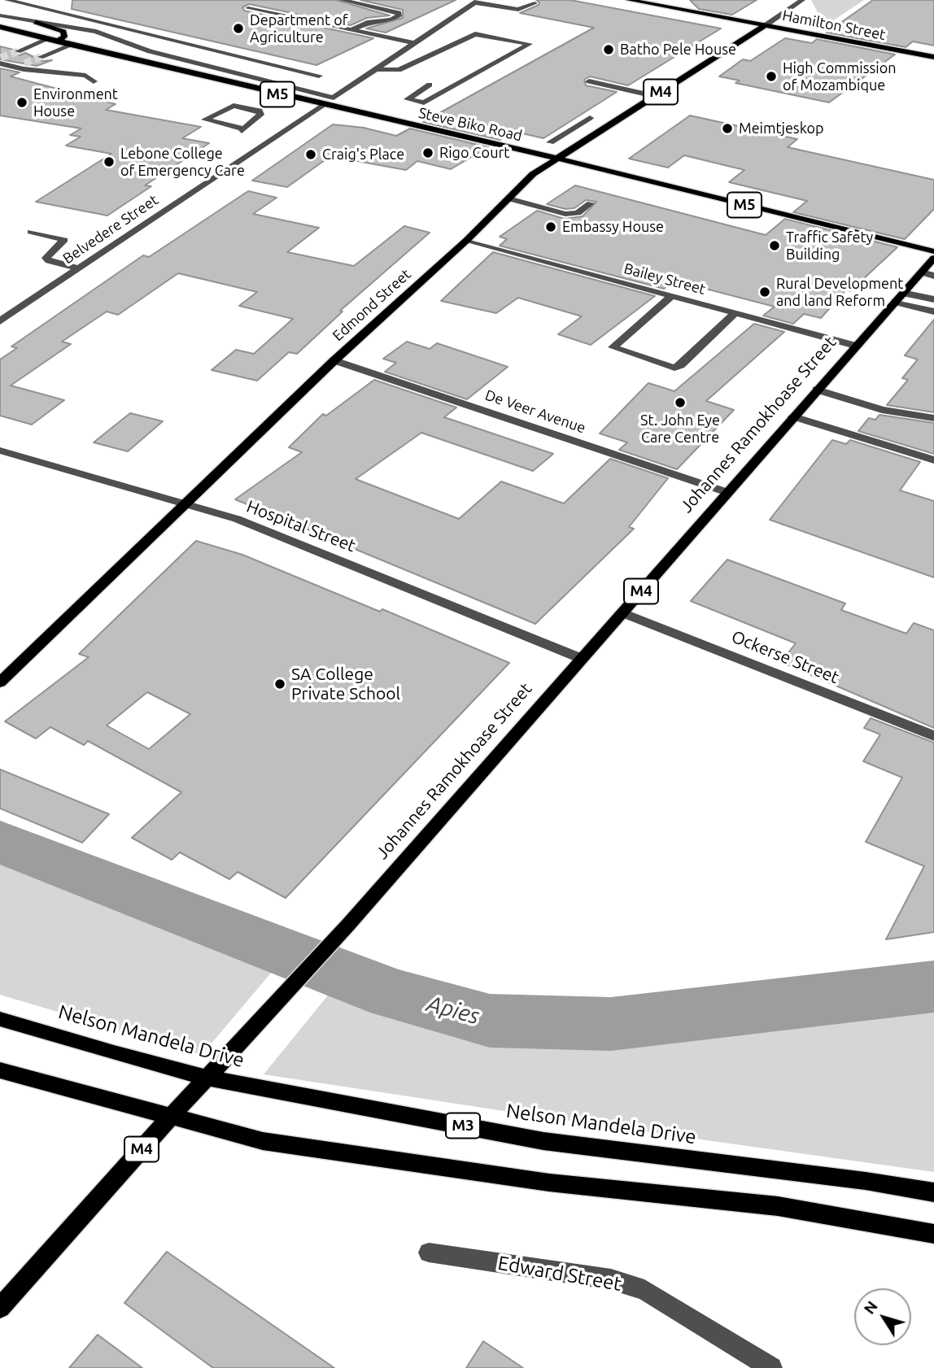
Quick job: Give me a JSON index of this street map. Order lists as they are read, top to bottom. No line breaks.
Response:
{"streets":{"main road":["Hamilton Street","M4","M5","Steve Biko Road","Edmond Street","Johannes Ramokhoase Street","Nelson Mandela Drive","M3"],"street":["Belvedere Street","Bailey Street","De Veer Avenue","Hospital Street","Ockerse Street","Edward Street"]},"crossings":[["Hamilton Street","Edmond Street"],["Steve Biko Road","Belvedere Street"],["Steve Biko Road","Edmond Street"],["Bailey Street","Edmond Street"],["Bailey Street","Johannes Ramokhoase Street"],["Edmond Street","De Veer Avenue"],["Edmond Street","Hospital Street"],["De Veer Avenue","Johannes Ramokhoase Street"],["Johannes Ramokhoase Street","Hospital Street"],["Johannes Ramokhoase Street","Ockerse Street"],["Johannes Ramokhoase Street","Nelson Mandela Drive"]],"water":["Apies"],"places":["Department of Agriculture","Batho Pele House","High Commission of Mozambique","Environment House","Meimtjeskop","Rigo Court","Craig's Place","Lebone College of Emergency Care","Embassy House","Traffic Safety Building","Rural Development and land Reform","St. John Eye Care Centre","SA College Private School"],"north":"top left"}
